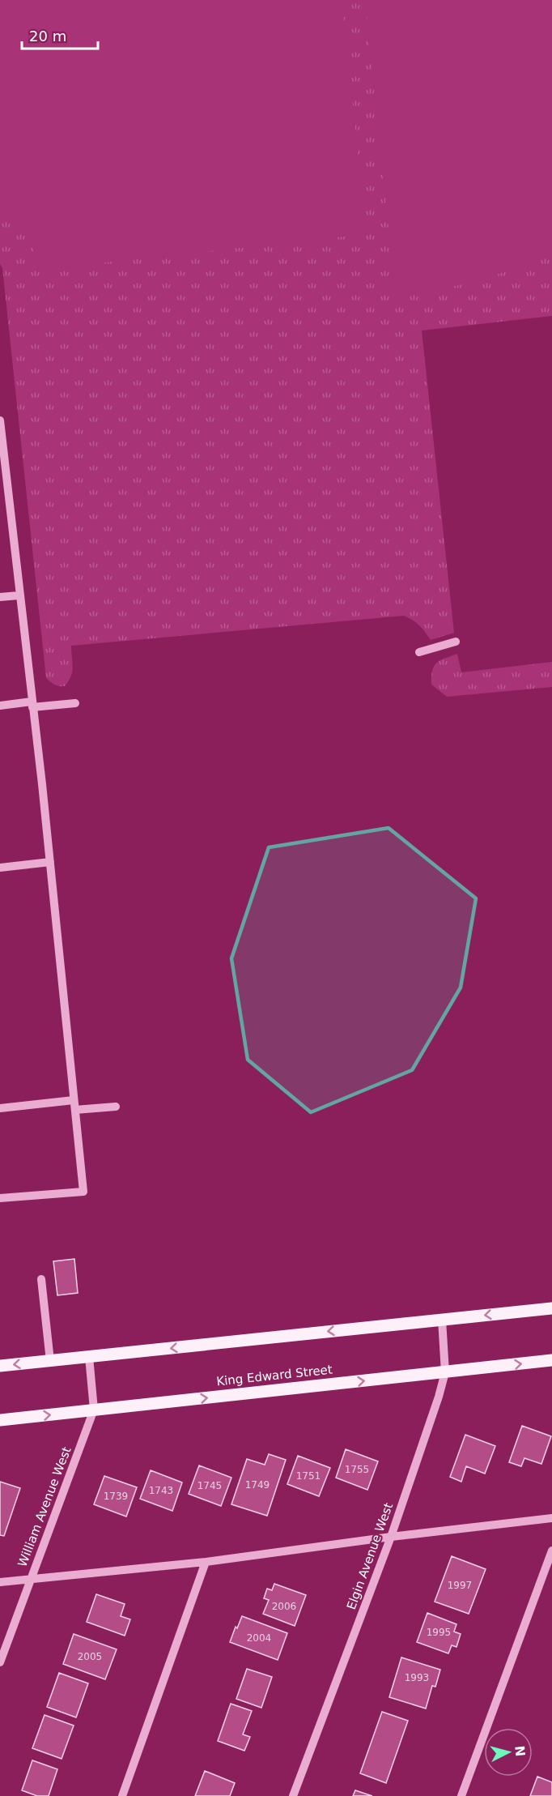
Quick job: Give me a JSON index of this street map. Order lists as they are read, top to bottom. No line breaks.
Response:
{"streets":{"main road":["King Edward Street"],"street":["William Avenue West","Elgin Avenue West"]},"crossings":[["King Edward Street","William Avenue West"],["King Edward Street","Elgin Avenue West"]],"house_numbers":["1755","1751","1749","1745","1743","1739","1997","2006","1995","2004","2005","1993"],"scale_bar":"20 m","north":"right"}
